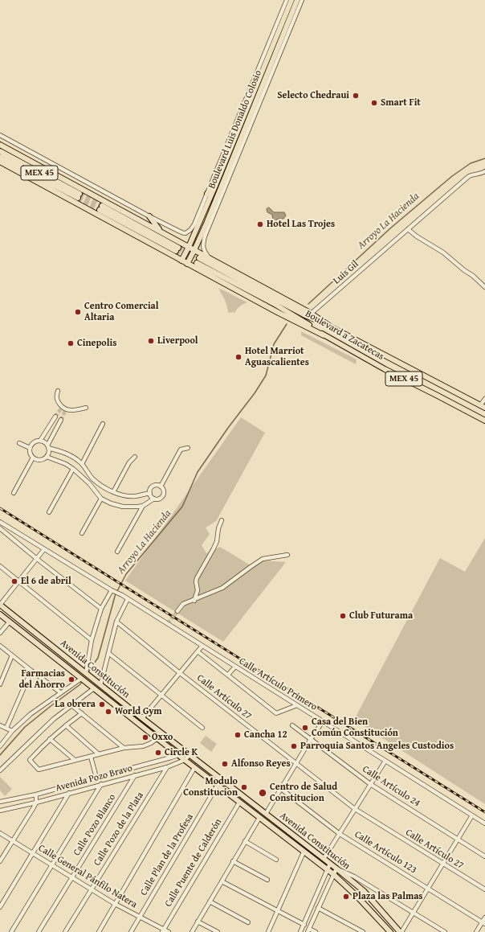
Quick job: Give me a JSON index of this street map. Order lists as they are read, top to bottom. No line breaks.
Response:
{"streets":{"main road":["Boulevard Luis Donaldo Colosio","MEX 45","Boulevard a Zacatecas","Avenida Constitución"],"street":["Luis Gil","Calle Artículo Primero","Calle Artículo 27","Avenida Pozo Bravo","Calle Artículo 24","Calle Pozo Blanco","Calle Pozo de la Plata","Calle Artículo 123","Calle Plan de la Profesa","Calle Puente de Calderón","Calle General Pánfilo Natera"]},"crossings":[["Luis Gil","Boulevard a Zacatecas"],["Avenida Constitución","Avenida Pozo Bravo"],["Avenida Constitución","Calle Plan de la Profesa"],["Avenida Constitución","Calle Puente de Calderón"],["Avenida Pozo Bravo","Calle Pozo Blanco"],["Avenida Pozo Bravo","Calle Pozo de la Plata"],["Calle Pozo Blanco","Calle General Pánfilo Natera"],["Calle Pozo de la Plata","Calle General Pánfilo Natera"],["Calle Plan de la Profesa","Calle General Pánfilo Natera"],["Calle Puente de Calderón","Calle General Pánfilo Natera"]],"water":["Arroyo La Hacienda"],"places":["Selecto Chedraui","Smart Fit","Hotel Las Trojes","Centro Comercial Altaria","Liverpool","Cinepolis","Hotel Marriot Aguascalientes","El 6 de abril","Club Futurama","Farmacias del Ahorro","La obrera","World Gym","Casa del Bien Común Constitución","Cancha 12","Oxxo","Parroquia Santos Angeles Custodios","Circle K","Alfonso Reyes","Modulo Constitucion","Centro de Salud Constitucion","Plaza las Palmas"]}
